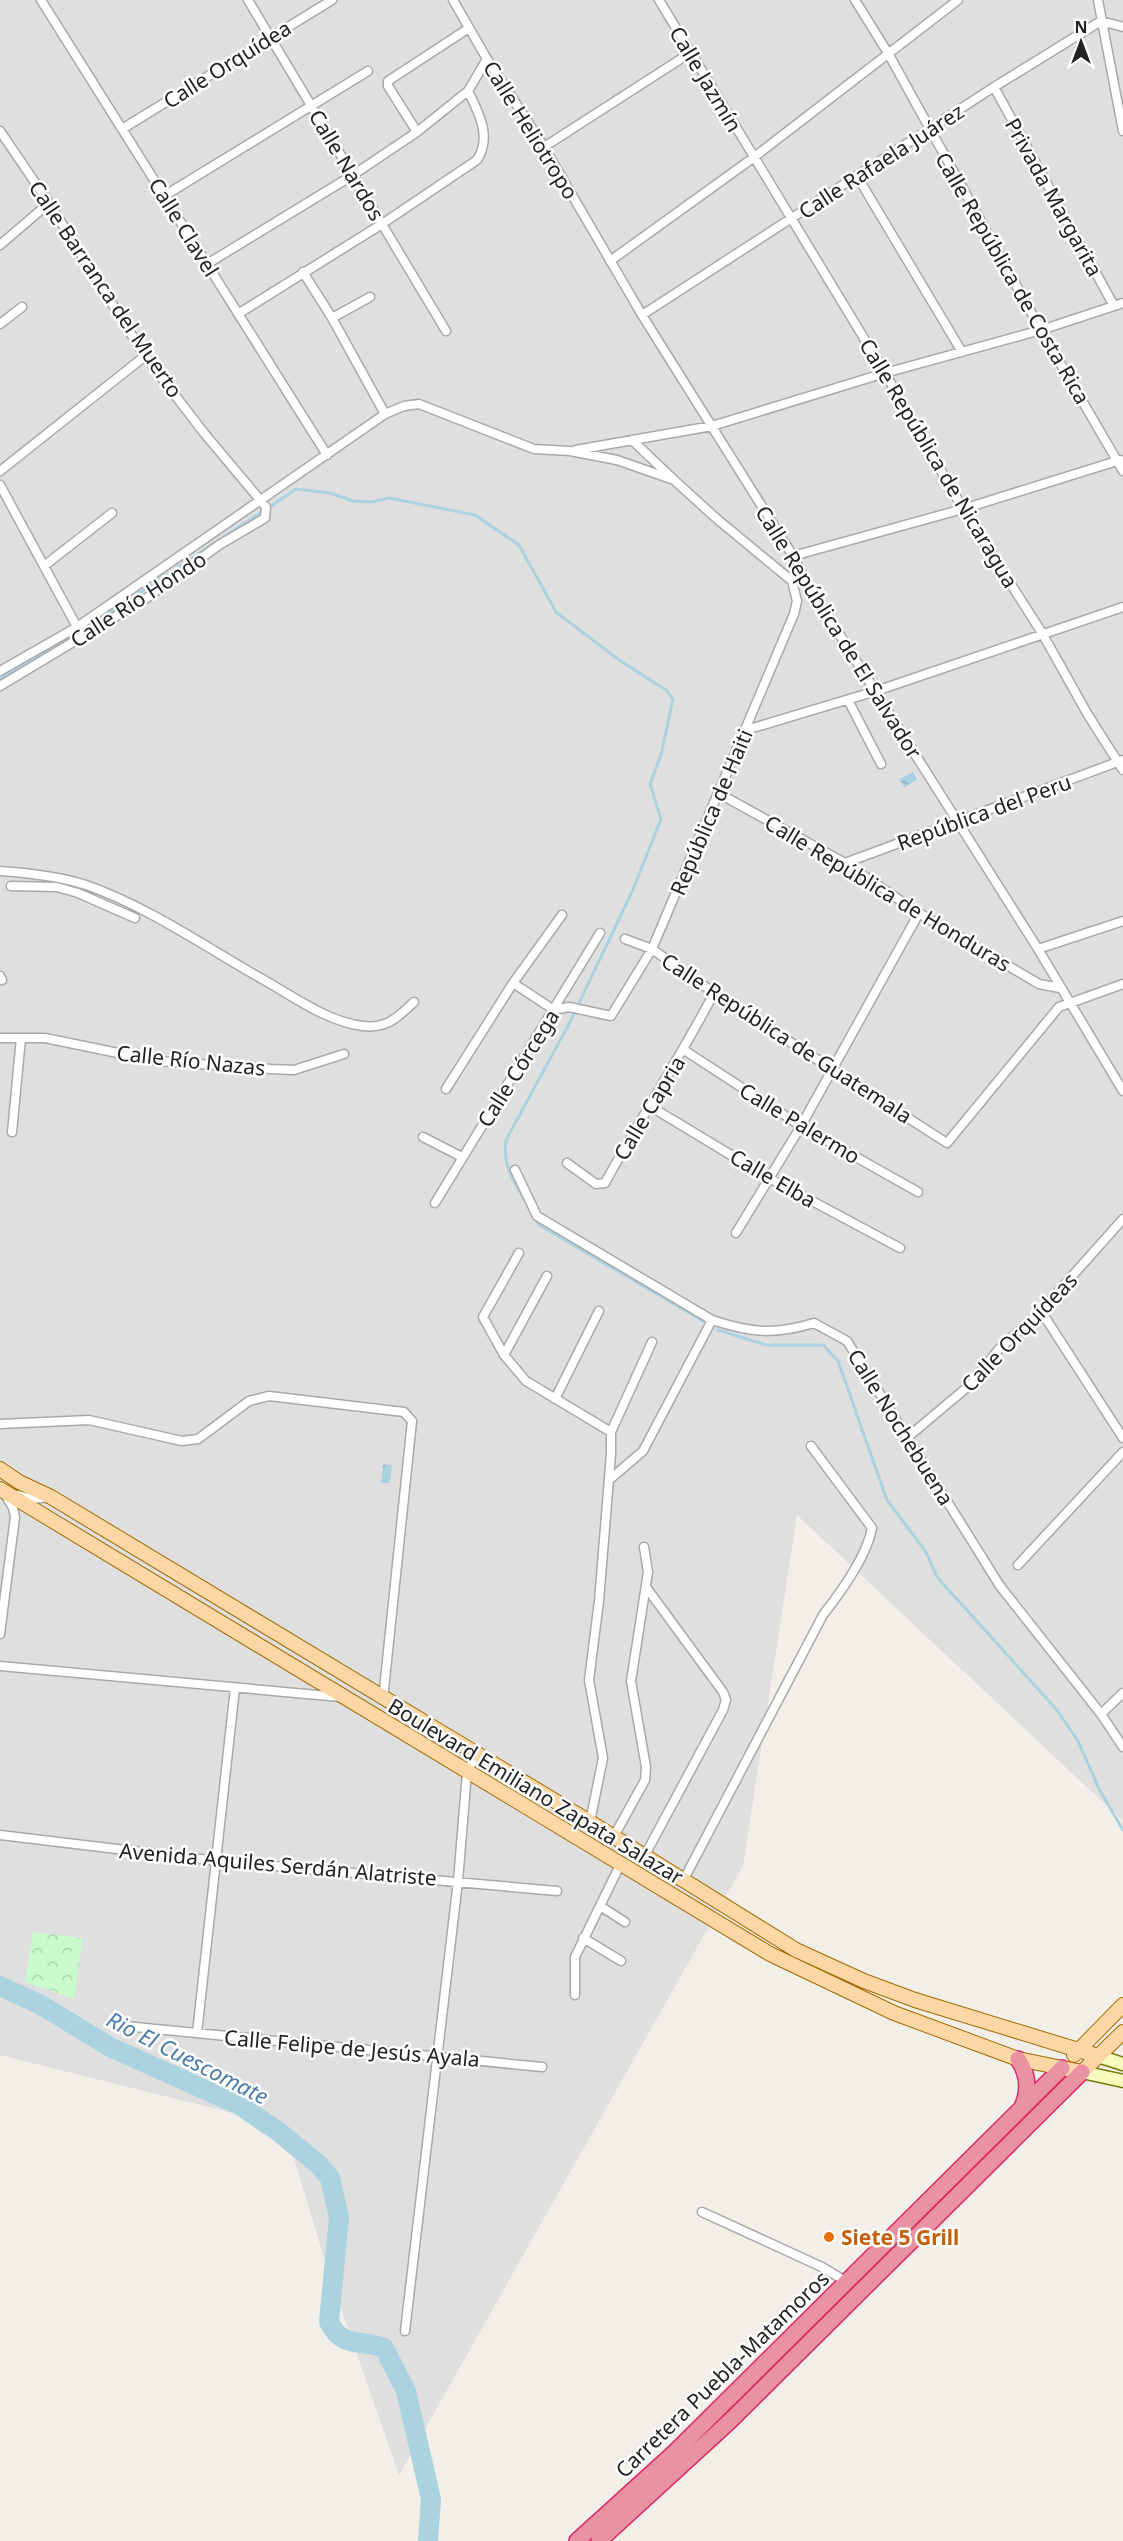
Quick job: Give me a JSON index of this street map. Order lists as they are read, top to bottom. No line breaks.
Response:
{"streets":{"highway":["Carretera Puebla-Matamoros"],"main road":["Boulevard Emiliano Zapata Salazar"],"street":["Calle Orquídea","Calle Jazmín","Calle Heliotropo","Calle Rafaela Juárez","Calle Nardos","Privada Margarita","Calle Clavel","Calle República de Costa Rica","Calle Barranca del Muerto","Calle República de Nicaragua","Calle Río Hondo","Calle República de El Salvador","República de Haiti","República del Peru","Calle República de Honduras","Calle República de Guatemala","Calle Río Nazas","Calle Córcega","Calle Capria","Calle Palermo","Calle Elba","Calle Orquídeas","Calle Nochebuena","Avenida Aquiles Serdán Alatriste","Calle Felipe de Jesús Ayala"]},"crossings":[["Calle Orquídea","Calle Nardos"],["Calle Orquídea","Calle Clavel"],["Calle Jazmín","Calle República de Nicaragua"],["Calle Heliotropo","Calle República de El Salvador"],["Calle Rafaela Juárez","Privada Margarita"],["Calle Rafaela Juárez","Calle República de Costa Rica"],["Calle Rafaela Juárez","Calle República de Nicaragua"],["Calle Rafaela Juárez","Calle República de El Salvador"],["Calle Barranca del Muerto","Calle Río Hondo"],["Calle República de Nicaragua","República del Peru"],["Calle República de El Salvador","República del Peru"],["Calle República de El Salvador","Calle República de Honduras"],["Calle República de El Salvador","Calle República de Guatemala"],["República de Haiti","Calle República de Honduras"],["República de Haiti","Calle República de Guatemala"],["República de Haiti","Calle Córcega"],["República del Peru","Calle República de Honduras"],["Calle República de Guatemala","Calle Capria"],["Calle Capria","Calle Palermo"],["Calle Capria","Calle Elba"],["Calle Orquídeas","Calle Nochebuena"],["Boulevard Emiliano Zapata Salazar","Carretera Puebla-Matamoros"]],"water":["Rio El Cuescomate"],"places":["Siete 5 Grill"],"north":"top"}
